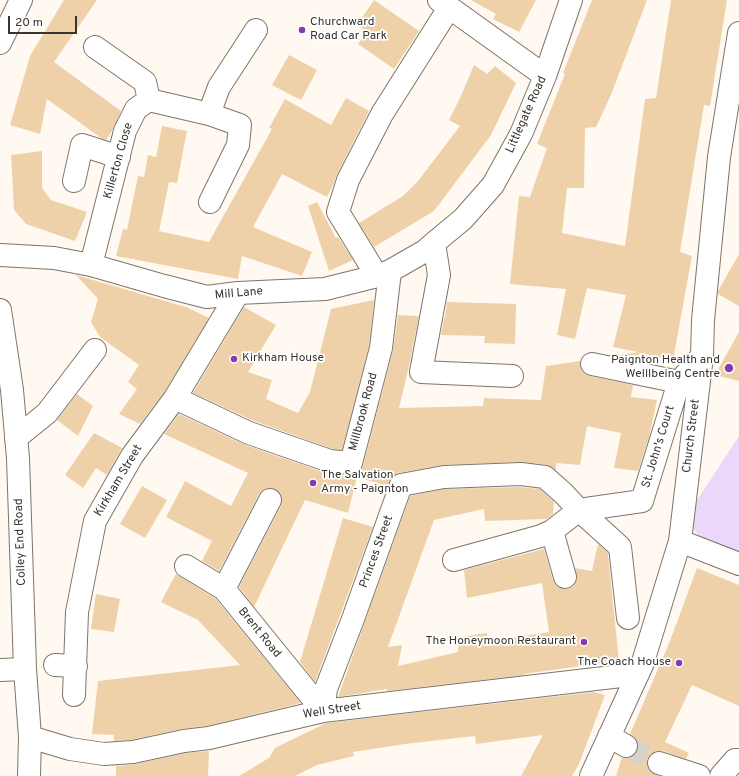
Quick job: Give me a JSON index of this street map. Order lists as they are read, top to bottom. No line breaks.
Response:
{"streets":{"street":["Littlegate Road","Killerton Close","Mill Lane","Millbrook Road","Church Street","St. John's Court","Kirkham Street","Colley End Road","Princes Street","Brent Road","Well Street"]},"crossings":[["Littlegate Road","Mill Lane"],["Killerton Close","Mill Lane"],["Mill Lane","Millbrook Road"],["Mill Lane","Kirkham Street"],["Millbrook Road","Kirkham Street"],["Church Street","St. John's Court"],["Church Street","Well Street"],["St. John's Court","Princes Street"],["Colley End Road","Well Street"],["Princes Street","Brent Road"],["Princes Street","Well Street"],["Brent Road","Well Street"]],"places":["Churchward Road Car Park","Kirkham House","Paignton Health and Welllbeing Centre","The Salvation Army - Paignton","The Honeymoon Restaurant","The Coach House"],"scale_bar":"20 m"}
